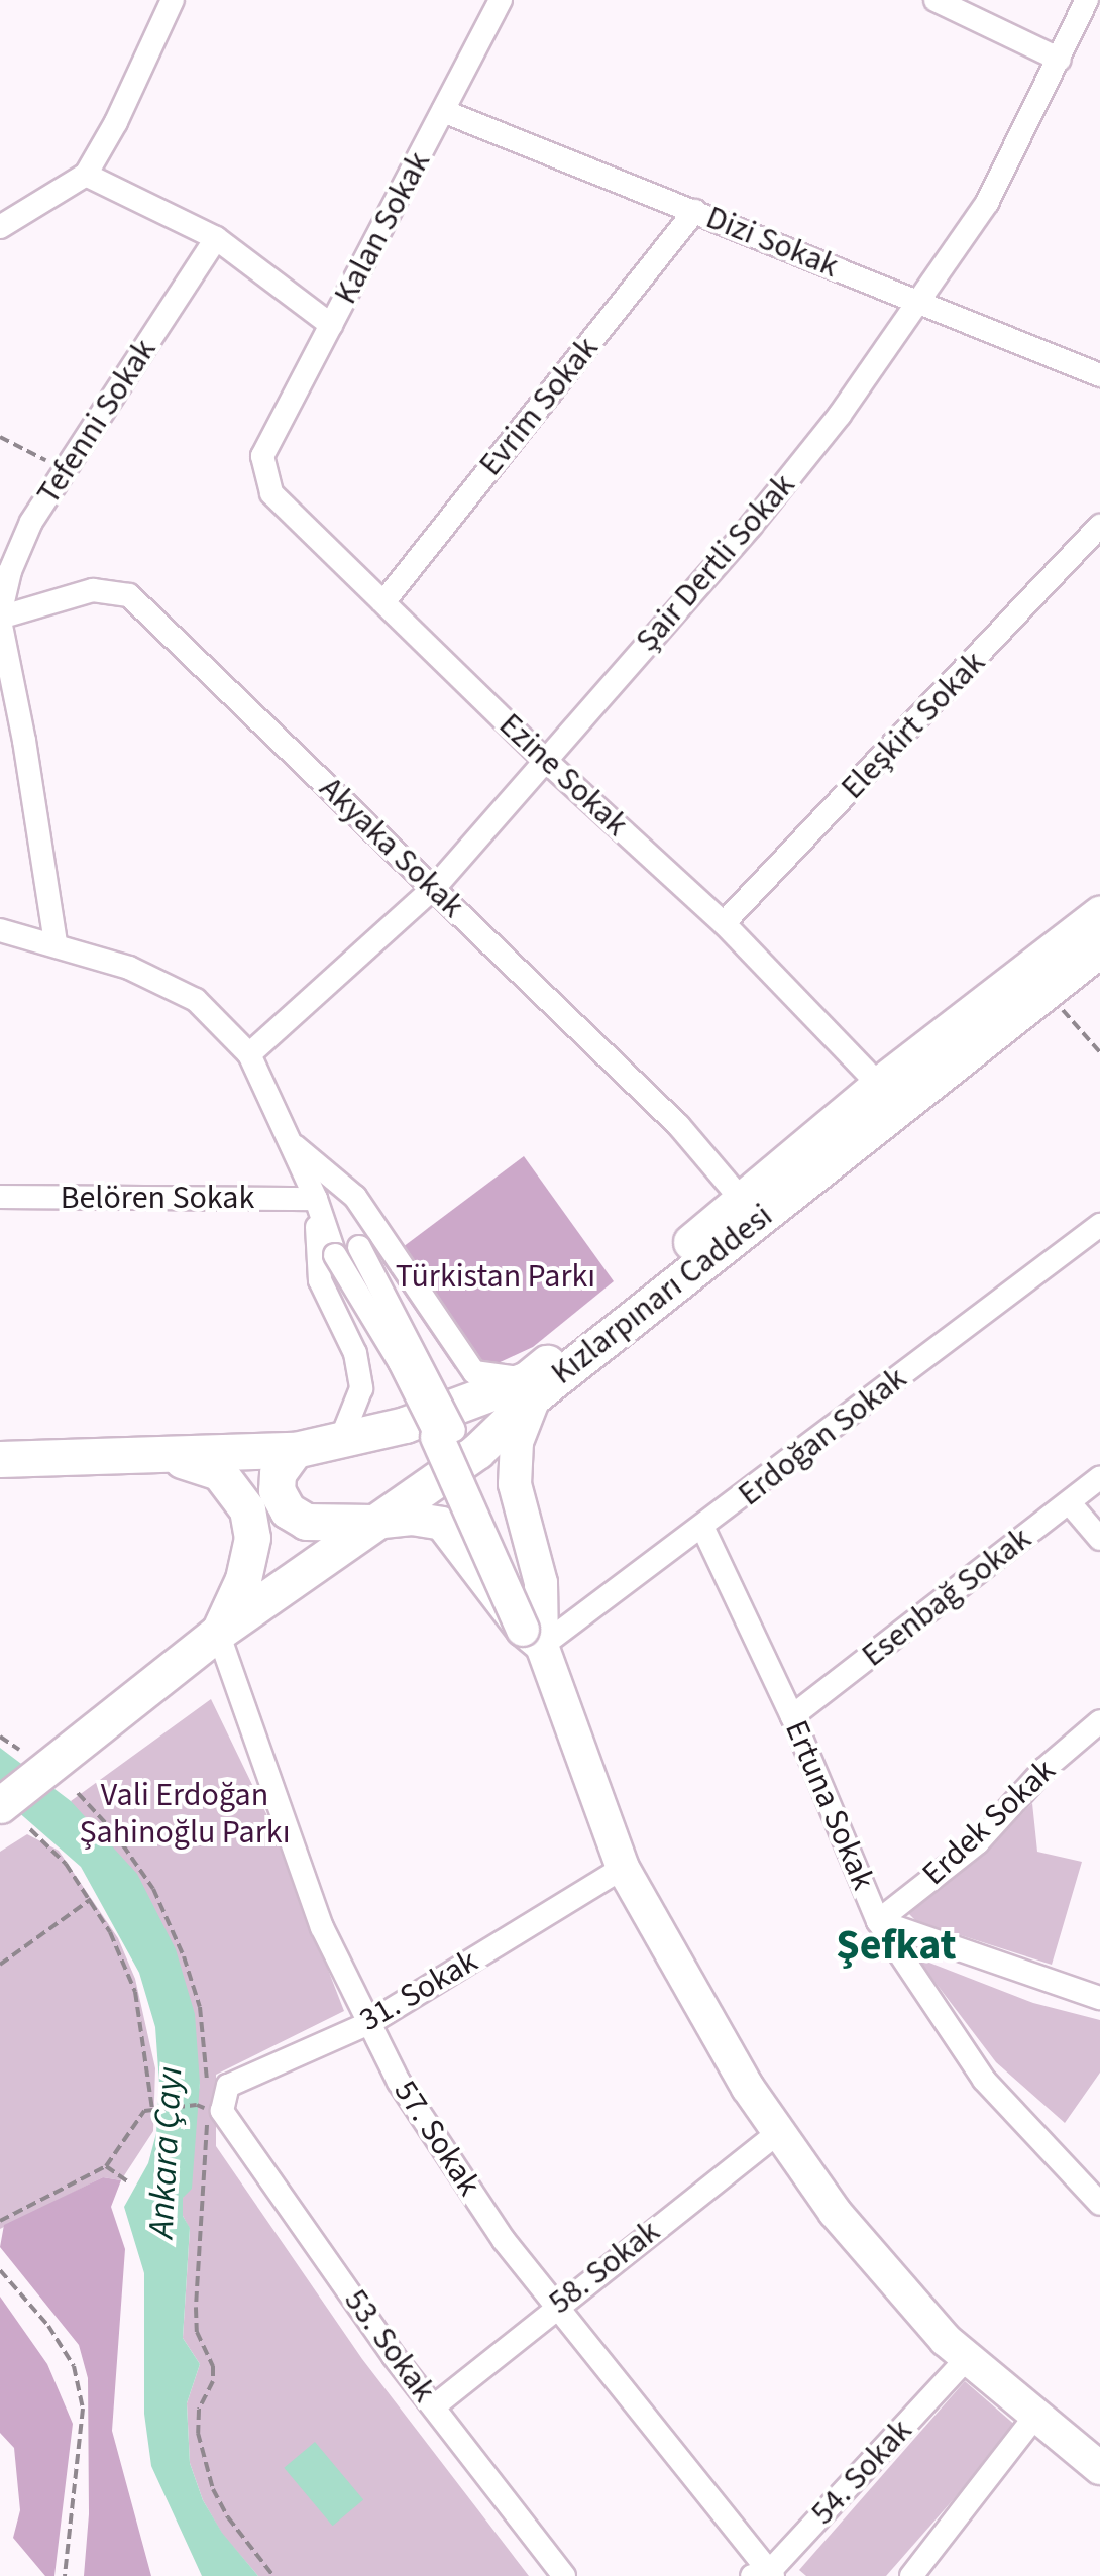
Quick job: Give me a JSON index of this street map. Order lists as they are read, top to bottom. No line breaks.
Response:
{"streets":{"main road":["Kızlarpınarı Caddesi"],"street":["Kalan Sokak","Dizi Sokak","Evrim Sokak","Tefenni Sokak","Şair Dertli Sokak","Eleşkirt Sokak","Ezine Sokak","Akyaka Sokak","Belören Sokak","Erdoğan Sokak","Esenbağ Sokak","Ertuna Sokak","Erdek Sokak","31. Sokak","57. Sokak","58. Sokak","53. Sokak","54. Sokak"]},"crossings":[["Kalan Sokak","Dizi Sokak"],["Kalan Sokak","Ezine Sokak"],["Dizi Sokak","Evrim Sokak"],["Dizi Sokak","Şair Dertli Sokak"],["Evrim Sokak","Ezine Sokak"],["Tefenni Sokak","Akyaka Sokak"],["Şair Dertli Sokak","Ezine Sokak"],["Şair Dertli Sokak","Akyaka Sokak"],["Eleşkirt Sokak","Ezine Sokak"],["Ezine Sokak","Kızlarpınarı Caddesi"],["Akyaka Sokak","Kızlarpınarı Caddesi"],["Kızlarpınarı Caddesi","57. Sokak"],["Erdoğan Sokak","Ertuna Sokak"],["Esenbağ Sokak","Ertuna Sokak"],["Ertuna Sokak","Erdek Sokak"],["31. Sokak","57. Sokak"],["31. Sokak","53. Sokak"],["57. Sokak","58. Sokak"],["57. Sokak","54. Sokak"],["58. Sokak","53. Sokak"]],"districts":["Şefkat"],"water":["Ankara Çayı"],"parks":["Türkistan Parkı","Vali Erdoğan Şahinoğlu Parkı"]}
